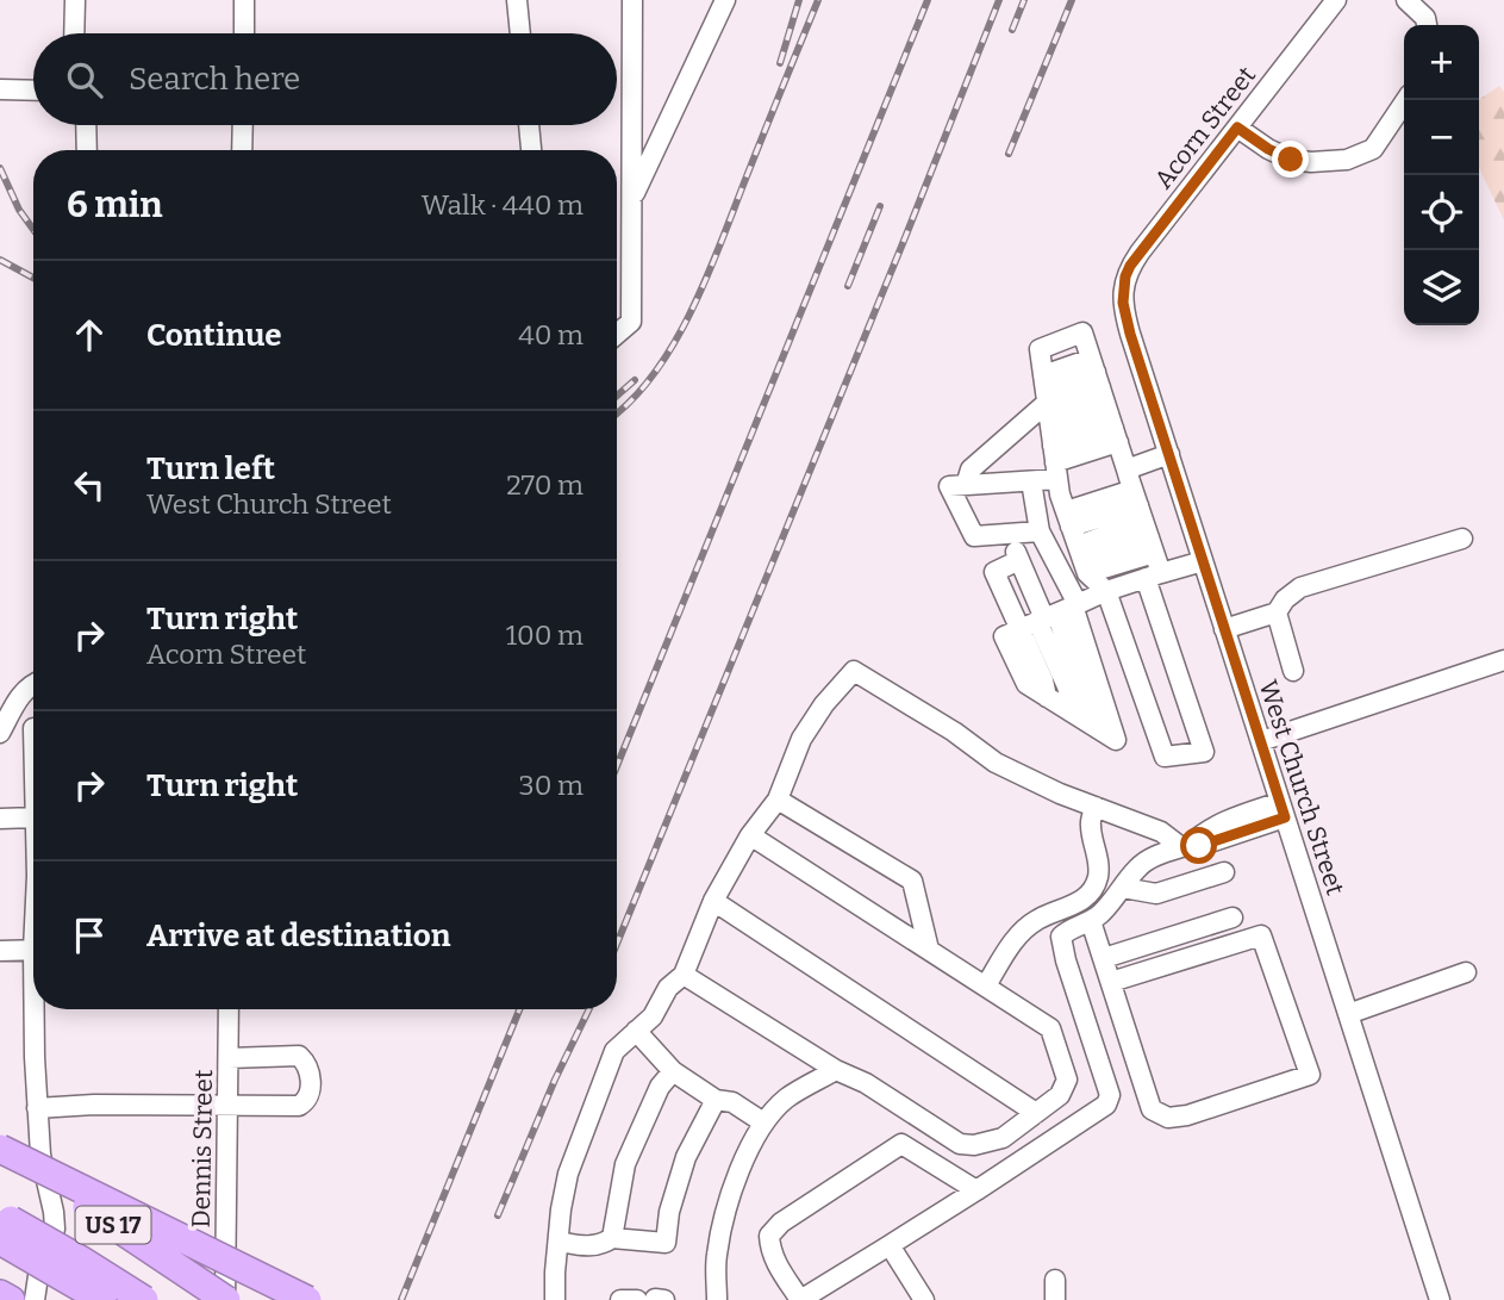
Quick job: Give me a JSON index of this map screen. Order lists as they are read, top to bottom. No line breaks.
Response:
{"streets":{"highway":["US 17"],"street":["Acorn Street","West Church Street","Dennis Street"]},"crossings":[["Acorn Street","West Church Street"],["Dennis Street","US 17"]],"page":{"map_buttons":["+","−"],"search":"Search here","heading":["6 min","Walk · 440 m"],"list":[["Continue","40 m"],["Turn left","West Church Street","270 m"],["Turn right","Acorn Street","100 m"],["Turn right","30 m"],"Arrive at destination"]}}
